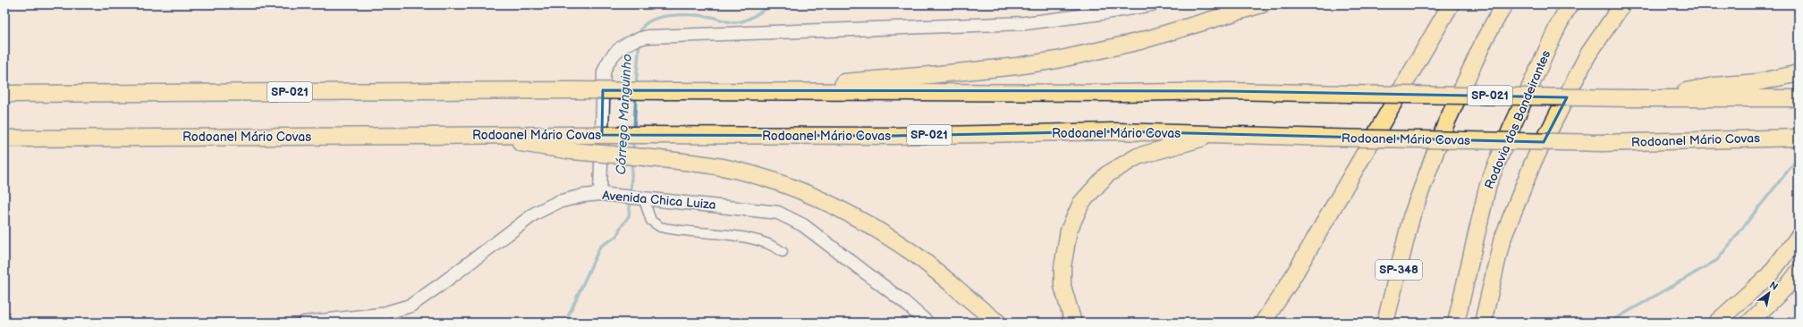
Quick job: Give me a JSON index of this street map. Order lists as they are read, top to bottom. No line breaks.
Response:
{"streets":{"highway":["SP-021","Rodovia dos Bandeirantes","Rodoanel Mário Covas","SP-348"],"main road":["Avenida Chica Luiza"]},"water":["Córrego Manguinho"],"north":"top right"}
